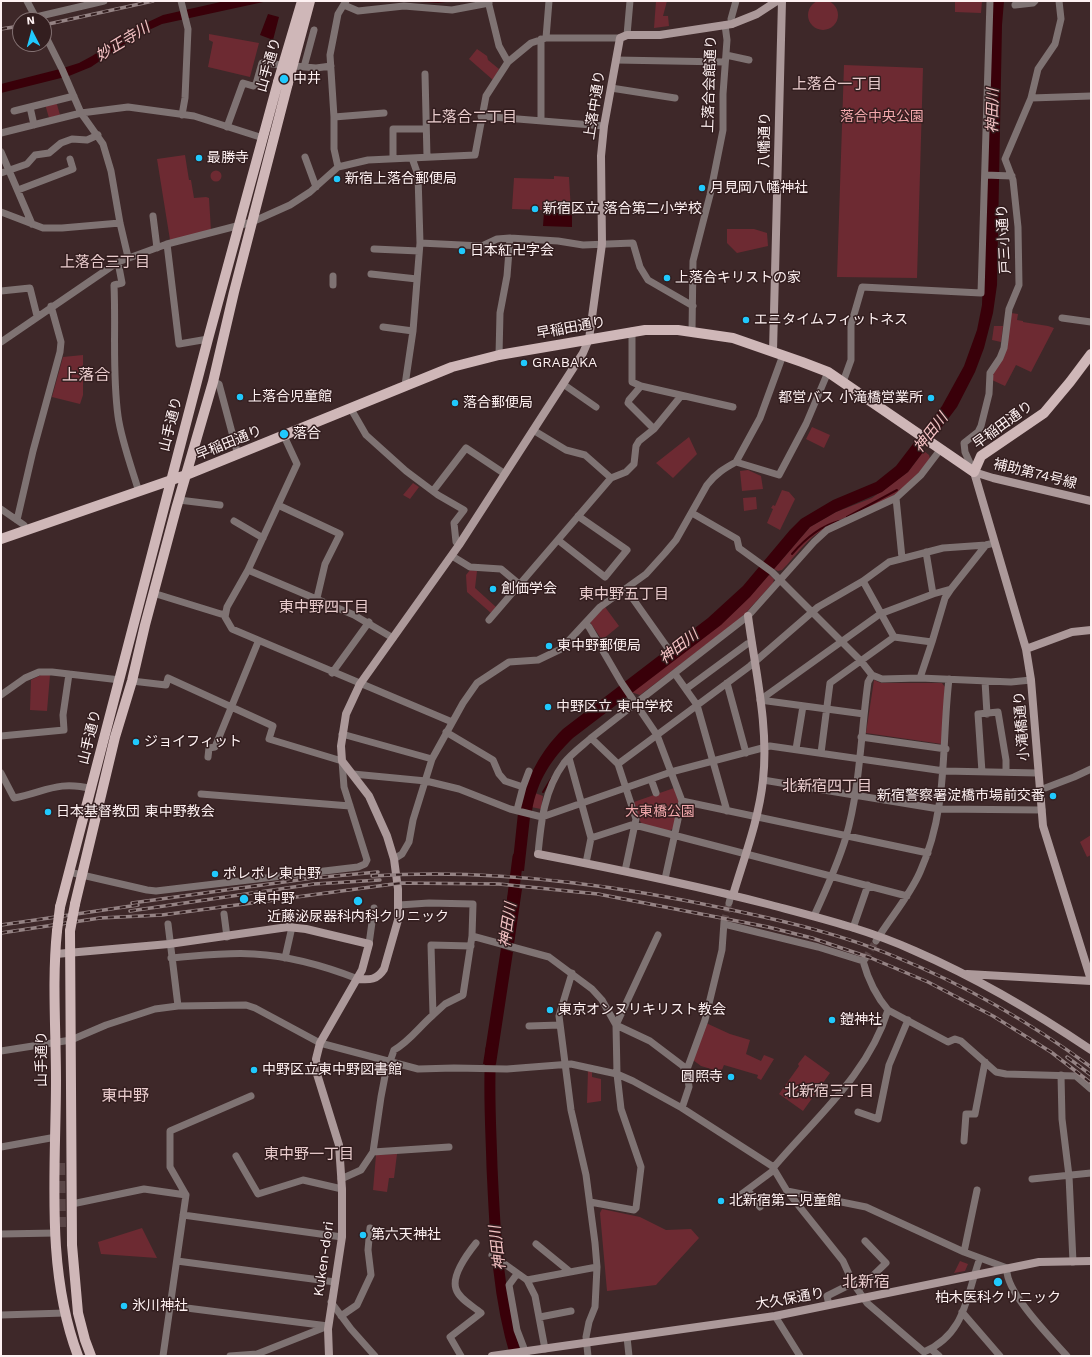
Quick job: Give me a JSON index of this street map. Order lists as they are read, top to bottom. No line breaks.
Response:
{"streets":{"main road":["山手通り","早稲田通り"],"street":["上落合会館通り","上落中通り","八幡通り","戸三小通り","補助第74号線","小滝橋通り","Kuken-dori","大久保通り"]},"crossings":[["山手通り","早稲田通り"],["上落合会館通り","早稲田通り"],["上落中通り","早稲田通り"],["八幡通り","早稲田通り"],["戸三小通り","早稲田通り"],["戸三小通り","補助第74号線"],["戸三小通り","小滝橋通り"],["早稲田通り","補助第74号線"],["早稲田通り","小滝橋通り"],["補助第74号線","小滝橋通り"]],"districts":["上落合一丁目","上落合二丁目","上落合三丁目","上落合","東中野五丁目","東中野四丁目","北新宿四丁目","北新宿三丁目","東中野","東中野一丁目","北新宿"],"water":["妙正寺川","神田川"],"parks":["落合中央公園","大東橋公園"],"places":["中井","最勝寺","新宿上落合郵便局","月見岡八幡神社","新宿区立 落合第二小学校","日本紅卍字会","上落合キリストの家","エニタイムフィットネス","GRABAKA","上落合児童館","都営バス 小滝橋営業所","落合郵便局","落合","創価学会","東中野郵便局","中野区立 東中学校","ジョイフィット","新宿警察署淀橋市場前交番","日本基督教団 東中野教会","ポレポレ東中野","東中野","近藤泌尿器科内科クリニック","東京オンヌリキリスト教会","鎧神社","中野区立東中野図書館","圓照寺","北新宿第二児童館","第六天神社","柏木医科クリニック","氷川神社"],"north":"top"}
